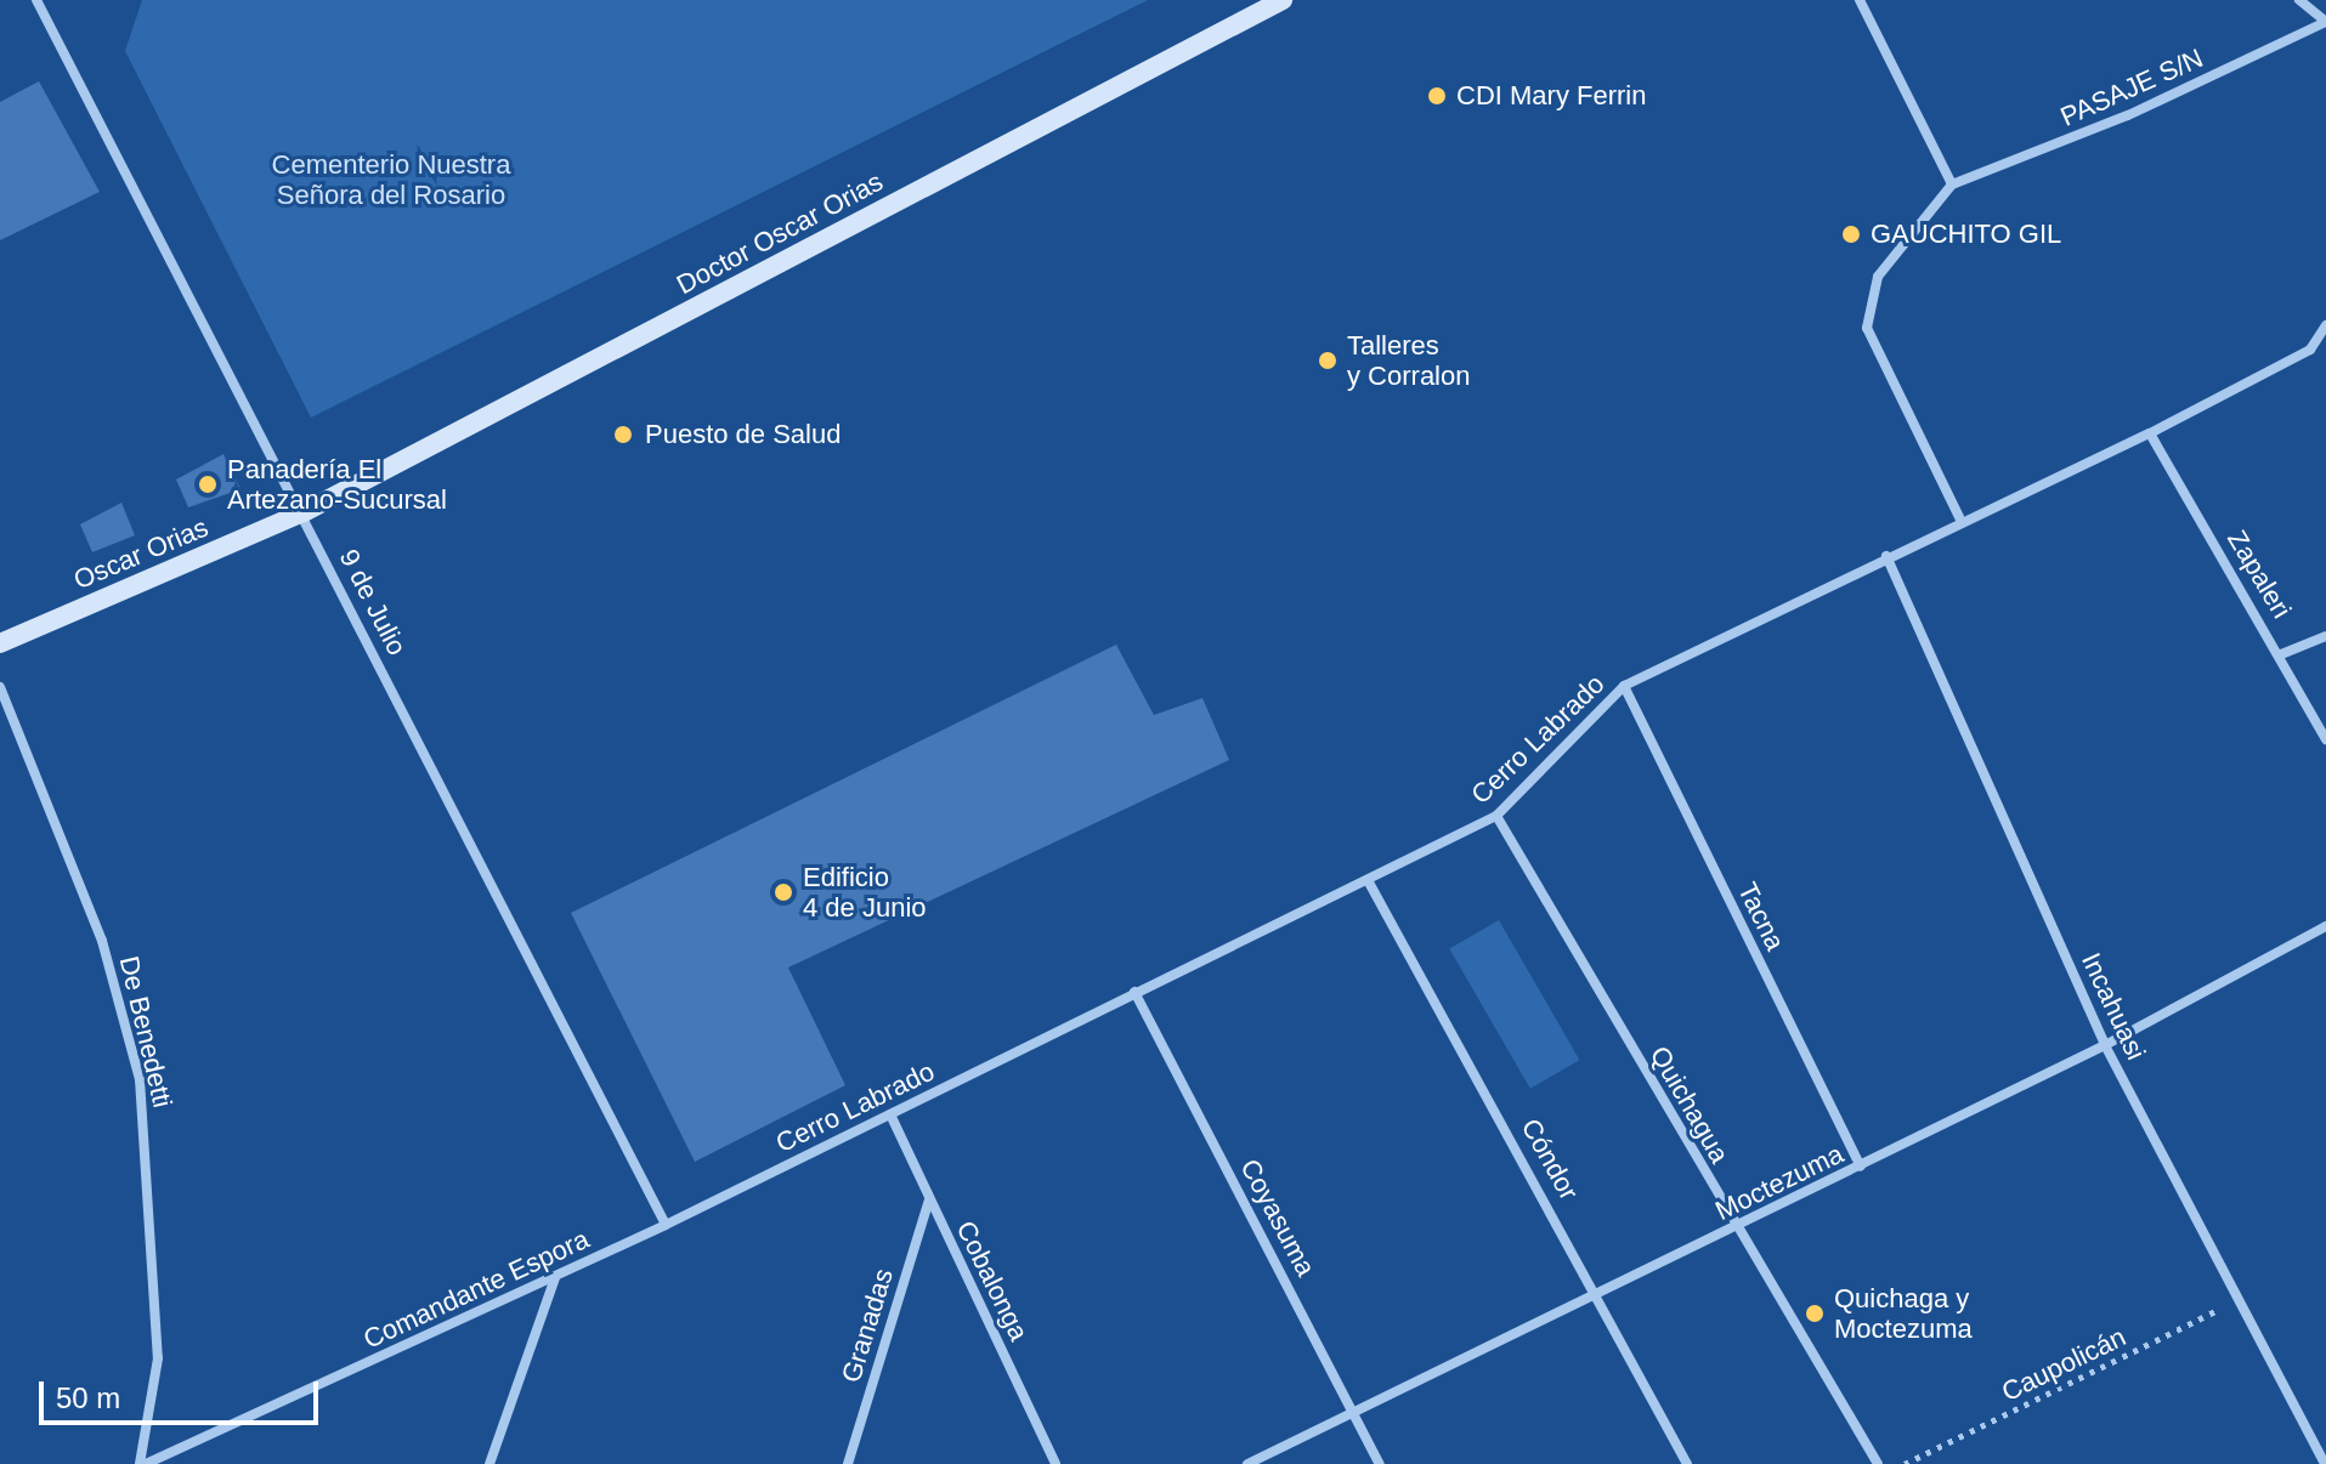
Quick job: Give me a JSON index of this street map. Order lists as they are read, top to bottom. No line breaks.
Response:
{"streets":{"main road":["Doctor Oscar Orias","Oscar Orias"],"street":["PASAJE S/N","Zapaleri","9 de Julio","Cerro Labrado","Tacna","Incahuasi","De Benedetti","Quichagua","Cóndor","Moctezuma","Coyasuma","Cobalonga","Comandante Espora","Granadas"],"path":["Caupolicán"]},"crossings":[["Doctor Oscar Orias","Oscar Orias"],["Doctor Oscar Orias","9 de Julio"],["Oscar Orias","9 de Julio"],["Zapaleri","Cerro Labrado"],["9 de Julio","Cerro Labrado"],["9 de Julio","Comandante Espora"],["Cerro Labrado","Tacna"],["Cerro Labrado","Incahuasi"],["Cerro Labrado","Quichagua"],["Cerro Labrado","Cóndor"],["Cerro Labrado","Coyasuma"],["Cerro Labrado","Cobalonga"],["Cerro Labrado","Comandante Espora"],["Tacna","Moctezuma"],["Incahuasi","Moctezuma"],["Incahuasi","Caupolicán"],["De Benedetti","Comandante Espora"],["Quichagua","Moctezuma"],["Cóndor","Moctezuma"],["Moctezuma","Coyasuma"],["Cobalonga","Granadas"]],"parks":["Cementerio Nuestra Señora del Rosario"],"places":["CDI Mary Ferrin","GAUCHITO GIL","Talleres y Corralon","Puesto de Salud","Panadería El Artezano-Sucursal","Edificio 4 de Junio","Quichaga y Moctezuma"],"scale_bar":"50 m"}
